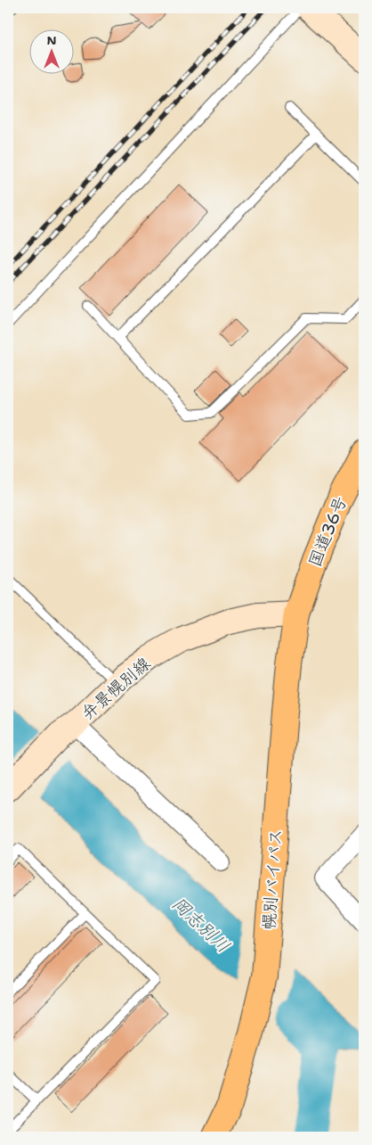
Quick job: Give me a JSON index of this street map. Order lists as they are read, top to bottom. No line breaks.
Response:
{"streets":{"highway":["国道36号","幌別バイパス"],"main road":["弁景幌別線"]},"crossings":[["国道36号","弁景幌別線"],["国道36号","幌別バイパス"],["弁景幌別線","幌別バイパス"]],"water":["岡志別川"],"north":"top"}
